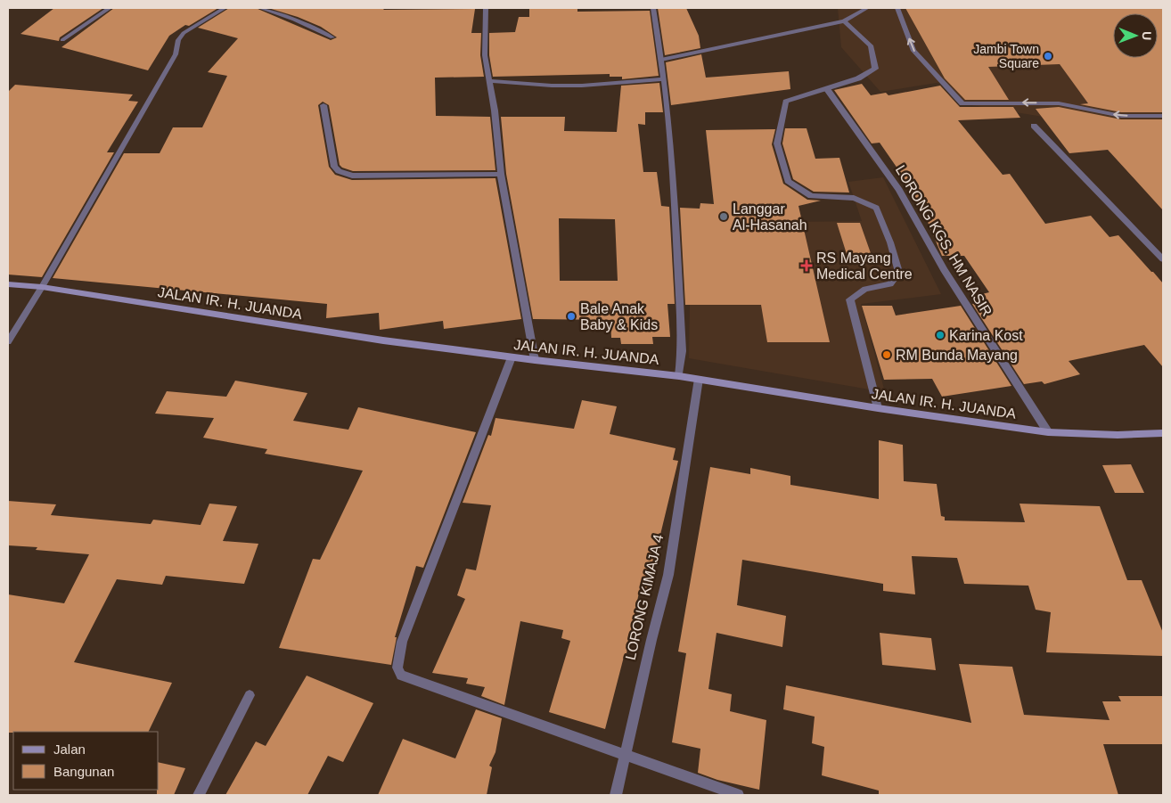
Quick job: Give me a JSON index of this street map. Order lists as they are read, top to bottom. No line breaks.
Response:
{"streets":{"main road":["JALAN IR. H. JUANDA"],"street":["LORONG KGS. HM NASIR","LORONG KIMAJA 4"]},"crossings":[["LORONG KGS. HM NASIR","JALAN IR. H. JUANDA"],["JALAN IR. H. JUANDA","LORONG KIMAJA 4"]],"places":{"other":["Jambi Town Square","Langgar Al-Hasanah","Bale Anak Baby & Kids","Karina Kost","RM Bunda Mayang"],"health":["RS Mayang Medical Centre"]},"legend":["Jalan","Bangunan"],"north":"right"}
